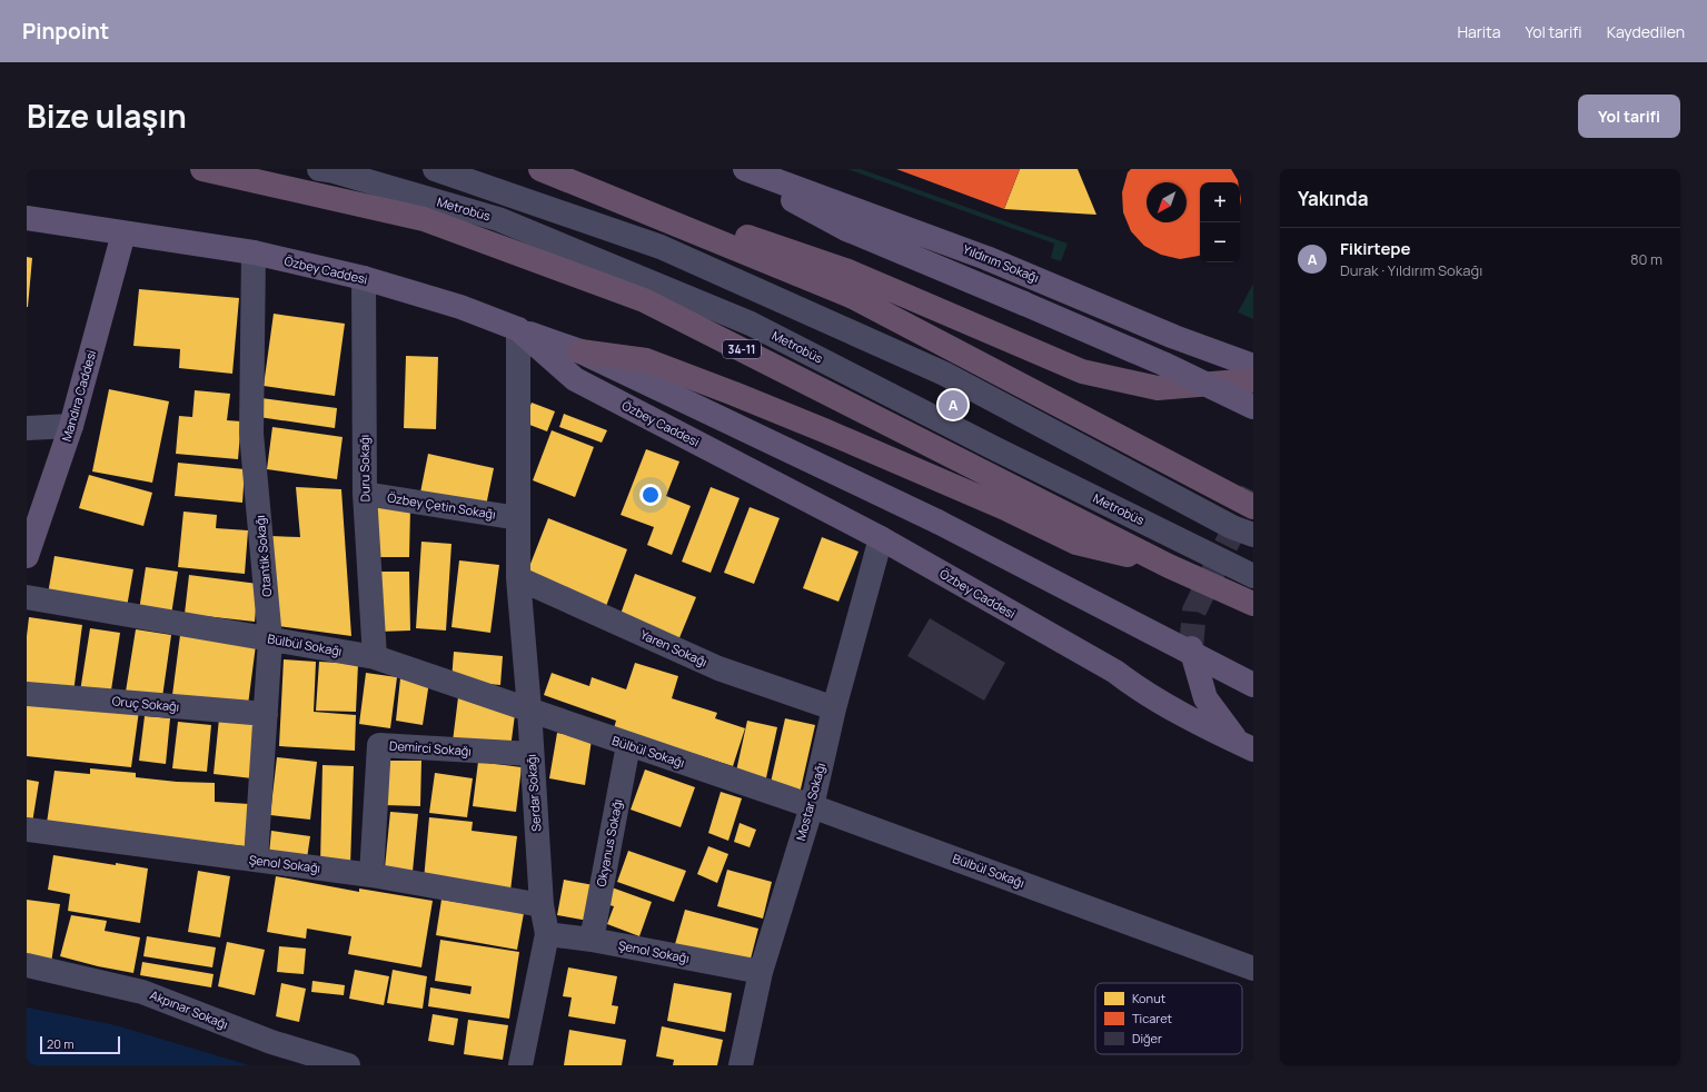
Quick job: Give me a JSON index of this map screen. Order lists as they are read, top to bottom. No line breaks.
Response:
{"streets":{"highway":["34-11"],"main road":["Yıldırım Sokağı","Özbey Caddesi","Mandıra Caddesi"],"street":["Metrobüs","Duru Sokağı","Özbey Çetin Sokağı","Otantik Sokağı","Bülbül Sokağı","Yaren Sokağı","Oruç Sokağı","Demirci Sokağı","Serdar Sokağı","Mostar Sokağı","Okyanus Sokağı","Şenol Sokağı","Akpınar Sokağı"]},"crossings":[["Özbey Caddesi","Mandıra Caddesi"],["Özbey Caddesi","Duru Sokağı"],["Özbey Caddesi","Otantik Sokağı"],["Özbey Caddesi","Serdar Sokağı"],["Özbey Caddesi","Mostar Sokağı"],["Duru Sokağı","Özbey Çetin Sokağı"],["Duru Sokağı","Bülbül Sokağı"],["Özbey Çetin Sokağı","Serdar Sokağı"],["Otantik Sokağı","Bülbül Sokağı"],["Otantik Sokağı","Oruç Sokağı"],["Otantik Sokağı","Şenol Sokağı"],["Bülbül Sokağı","Serdar Sokağı"],["Bülbül Sokağı","Mostar Sokağı"],["Bülbül Sokağı","Okyanus Sokağı"],["Yaren Sokağı","Serdar Sokağı"],["Yaren Sokağı","Mostar Sokağı"],["Demirci Sokağı","Serdar Sokağı"],["Demirci Sokağı","Şenol Sokağı"],["Serdar Sokağı","Şenol Sokağı"],["Mostar Sokağı","Şenol Sokağı"],["Okyanus Sokağı","Şenol Sokağı"]],"legend":["Konut","Ticaret","Diğer"],"scale_bar":"20 m","north":"bottom left","page":{"header":"Pinpoint","nav":["Harita","Yol tarifi","Kaydedilen"],"title":"Bize ulaşın","buttons":"Yol tarifi","heading":"Yakında","map_buttons":["+","−"],"list":[{"mark":"A","name":"Fikirtepe","note":"Durak · Yıldırım Sokağı","value":"80 m"}],"pins":"A","scale":"20 m"}}
